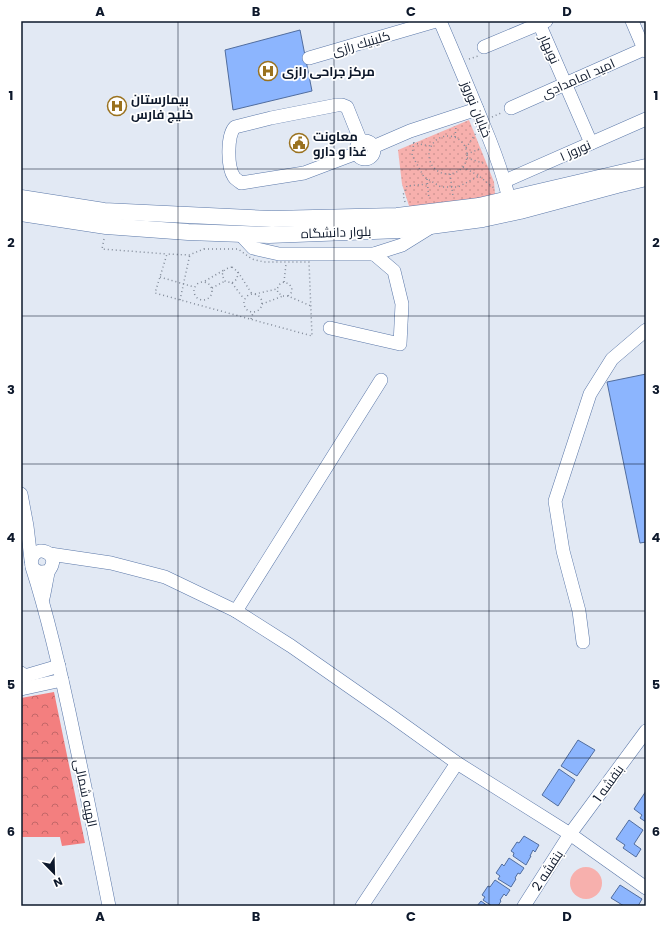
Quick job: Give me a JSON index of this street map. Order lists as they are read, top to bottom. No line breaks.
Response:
{"streets":{"main road":["بلوار دانشگاه"],"street":["كلينيك رازی","نوبهار","امید امامدادی","خیابان نوروز","نوروز ۱","بنفشه 1","الهیه شمالی","بنفشه 2"]},"crossings":[["نوبهار","امید امامدادی"],["نوبهار","نوروز ۱"],["خیابان نوروز","نوروز ۱"],["خیابان نوروز","بلوار دانشگاه"],["بنفشه 1","بنفشه 2"]],"places":{"hospital":["مرکز جراحی رازی","بیمارستان خلیج فارس"],"public building":["معاونت غذا و دارو"]},"north":"bottom right","grid":{"columns":["A","B","C","D"],"rows":["1","2","3","4","5","6"]}}
